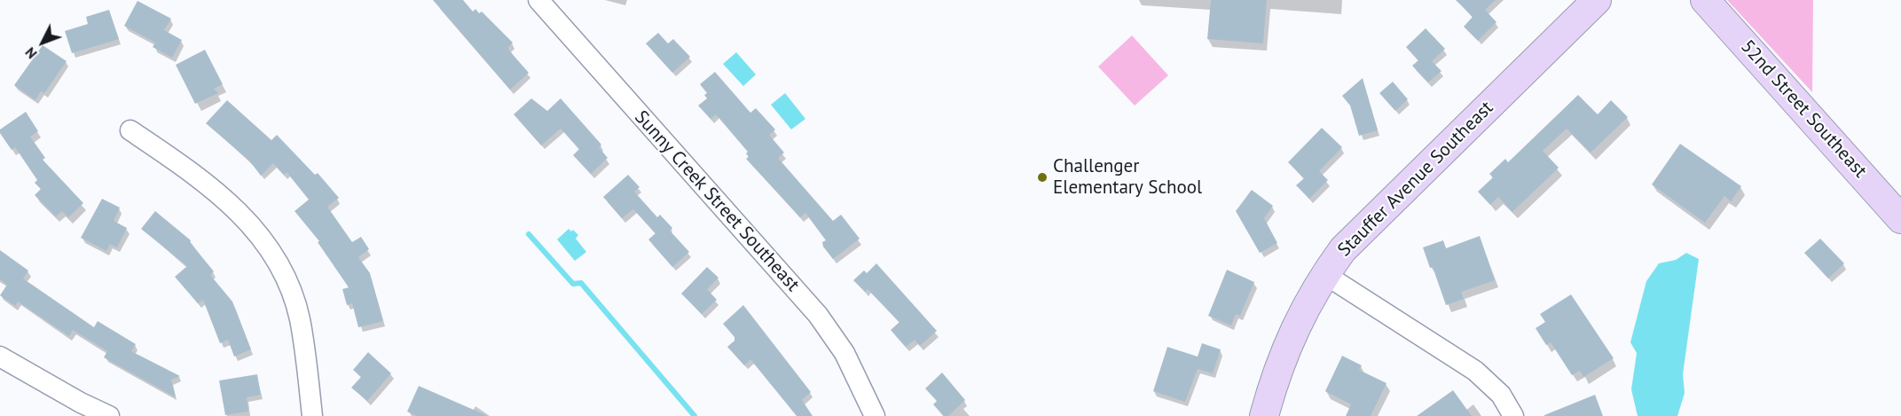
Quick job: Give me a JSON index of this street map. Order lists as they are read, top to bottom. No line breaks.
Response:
{"streets":{"street":["52nd Street Southeast","Stauffer Avenue Southeast","Sunny Creek Street Southeast"]},"places":["Challenger Elementary School"],"north":"bottom left"}
